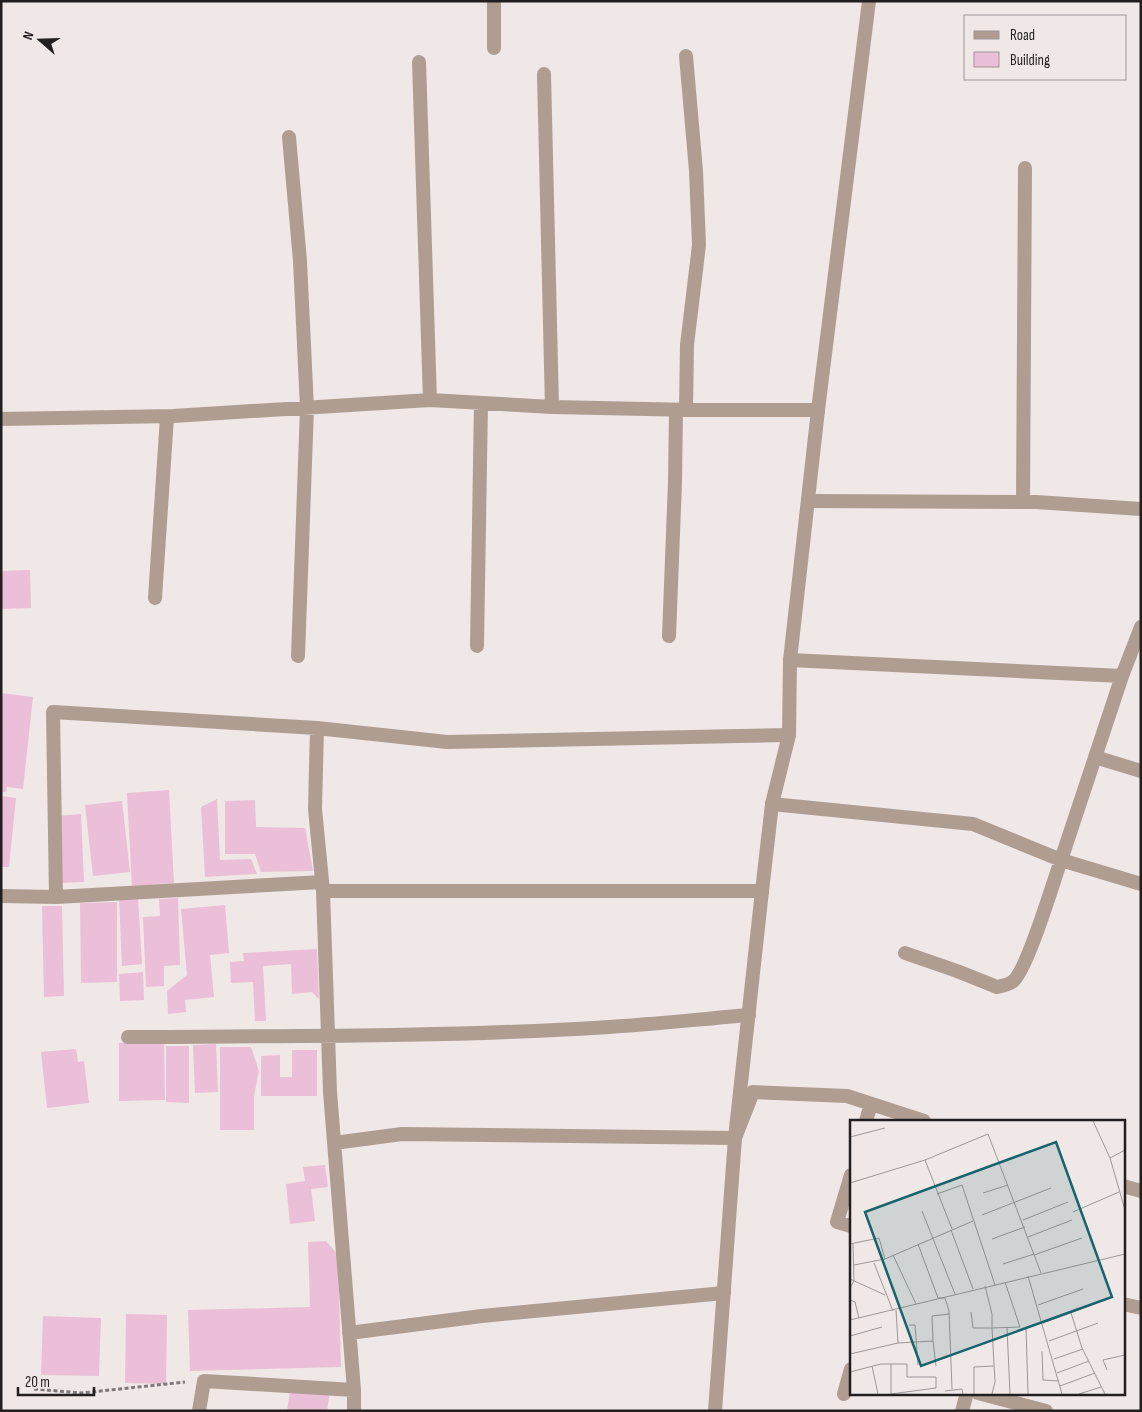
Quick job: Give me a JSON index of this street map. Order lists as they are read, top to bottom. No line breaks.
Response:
{"legend":["Road","Building"],"scale_bar":"20 m","north":"left"}
